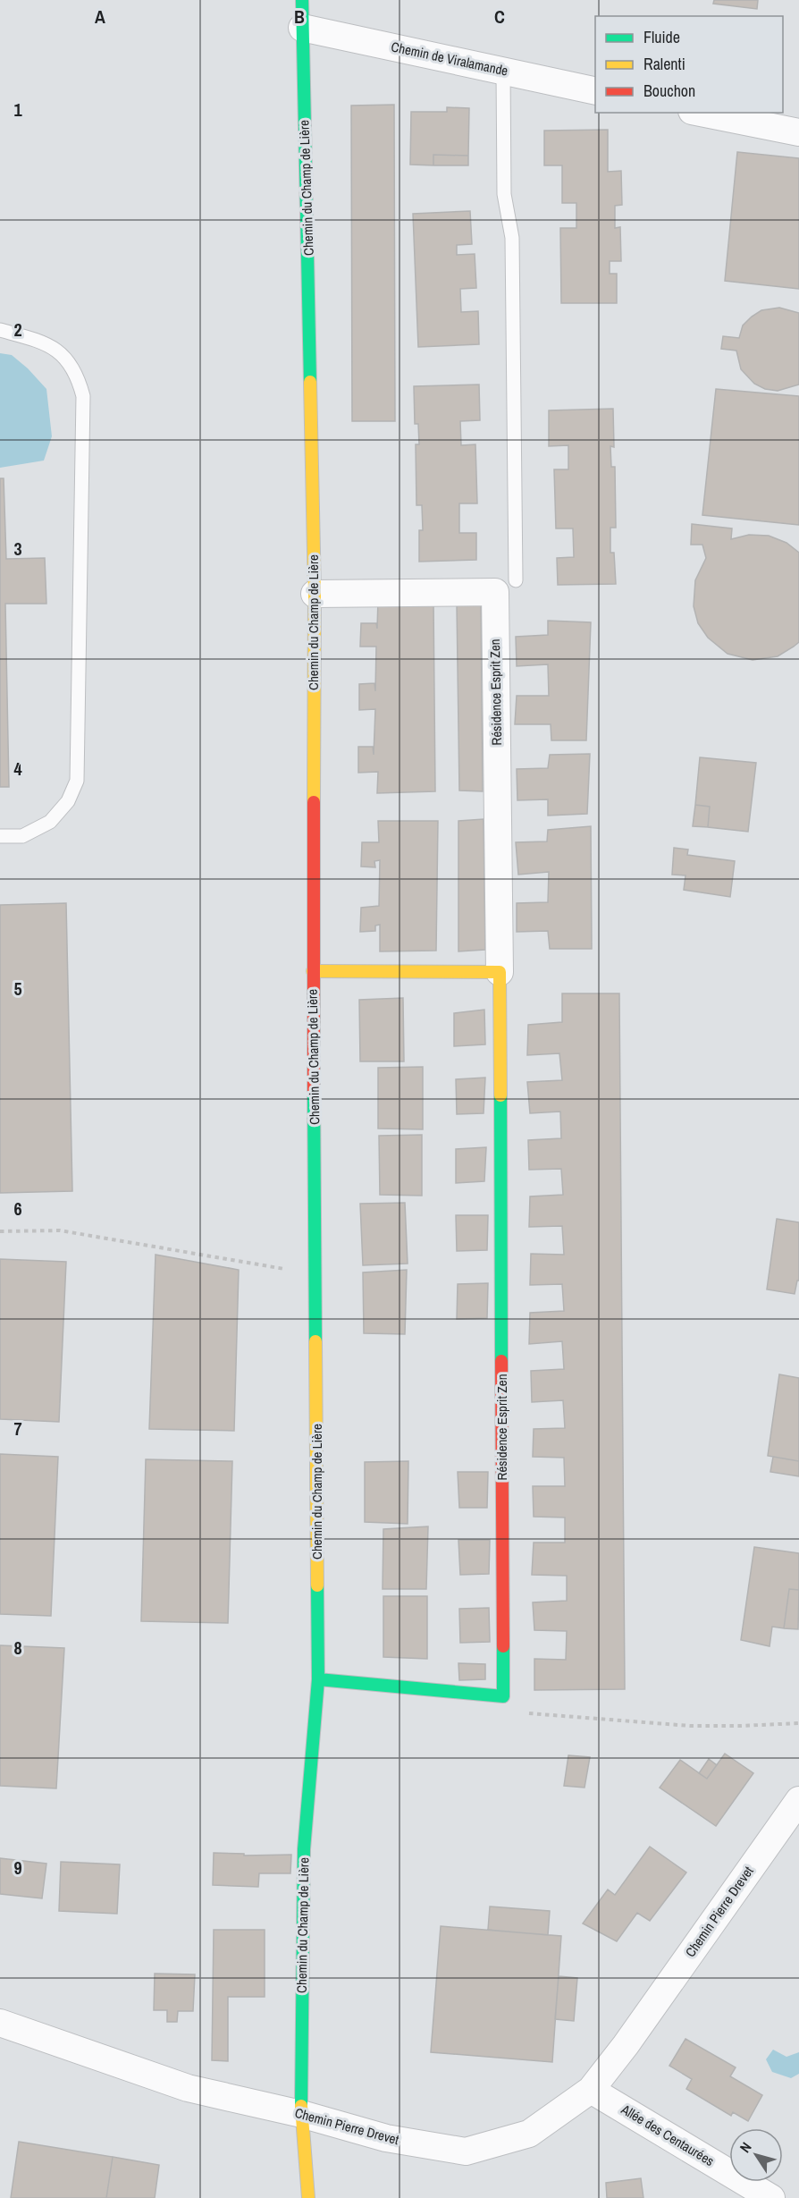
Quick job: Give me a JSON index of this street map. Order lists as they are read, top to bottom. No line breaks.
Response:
{"streets":{"street":["Chemin de Viralamande","Chemin du Champ de Lière","Résidence Esprit Zen","Chemin Pierre Drevet","Allée des Centaurées"]},"crossings":[["Chemin de Viralamande","Chemin du Champ de Lière"],["Chemin du Champ de Lière","Résidence Esprit Zen"],["Chemin du Champ de Lière","Chemin Pierre Drevet"],["Chemin Pierre Drevet","Allée des Centaurées"]],"legend":["Fluide","Ralenti","Bouchon"],"north":"top left","grid":{"columns":["A","B","C"],"rows":["1","2","3","4","5","6","7","8","9"]}}
